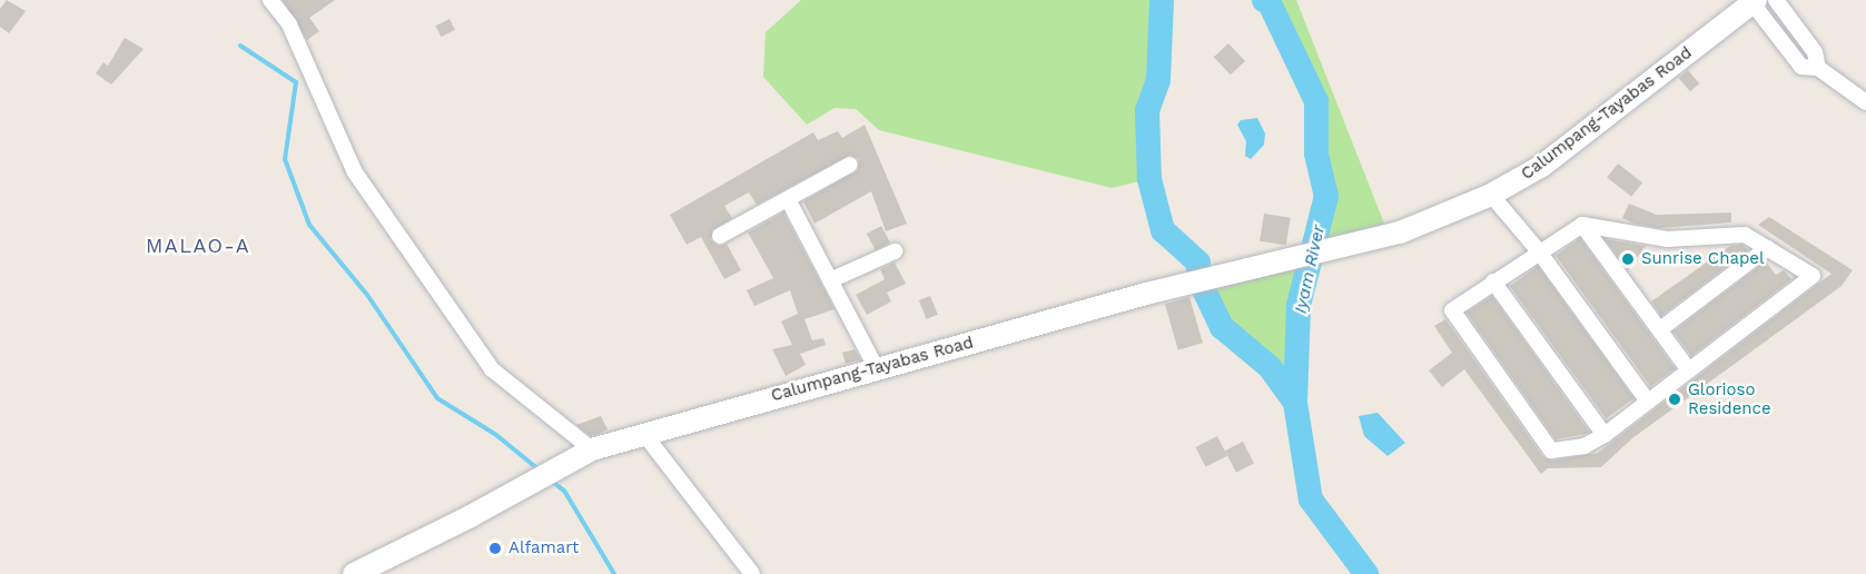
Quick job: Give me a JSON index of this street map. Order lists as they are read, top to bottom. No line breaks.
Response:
{"streets":{"main road":["Calumpang-Tayabas Road"]},"districts":["MALAO-A"],"water":["Iyam River"],"places":["Sunrise Chapel","Glorioso Residence","Alfamart"]}
